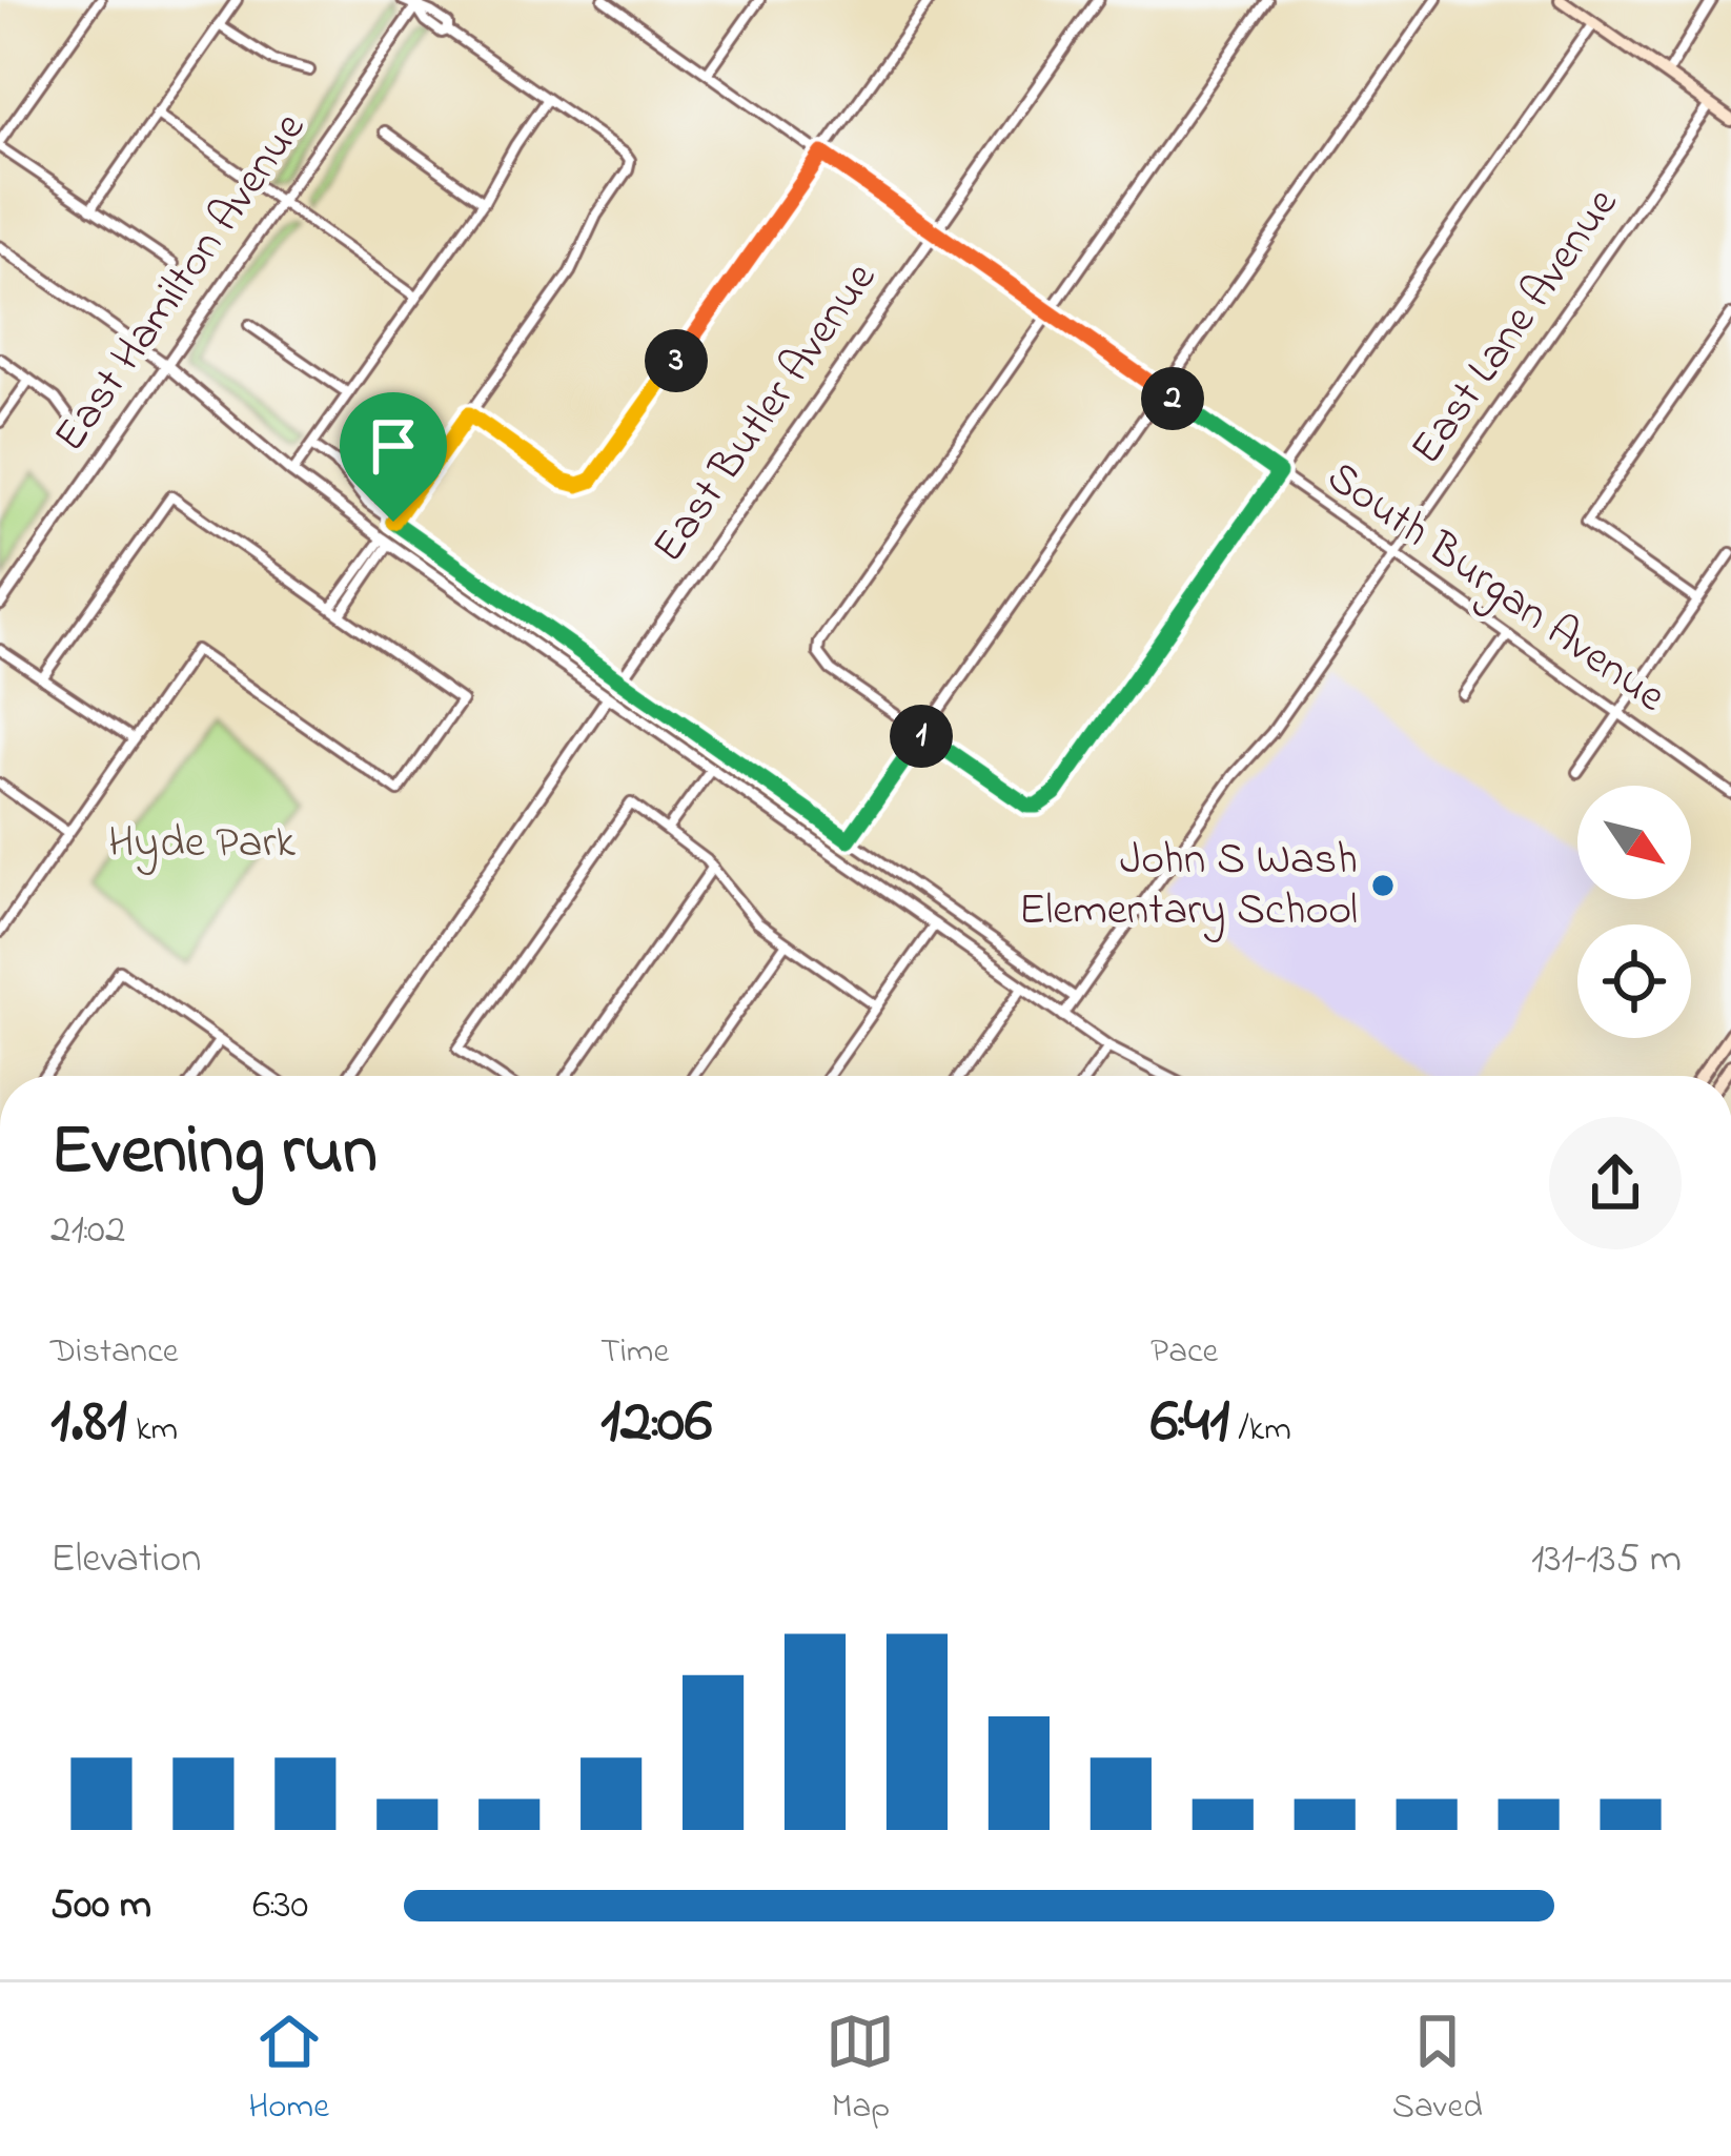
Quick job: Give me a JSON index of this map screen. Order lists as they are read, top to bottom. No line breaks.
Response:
{"streets":{"street":["East Hamilton Avenue","East Lane Avenue","East Butler Avenue","South Burgan Avenue"]},"crossings":[["East Lane Avenue","South Burgan Avenue"],["East Butler Avenue","South Burgan Avenue"]],"parks":["Hyde Park"],"places":["John S Wash Elementary School"],"north":"bottom right","page":{"pins":["3","2","1"],"heading":["Evening run","21:02"],"stats":[["Distance","1.81 km"],["Time","12:06"],["Pace","6:41 /km"]],"chart":["Elevation","131–135 m"],"list":[{"name":"500 m","note":"6:30"}],"tabs":["Home","Map","Saved"]}}
